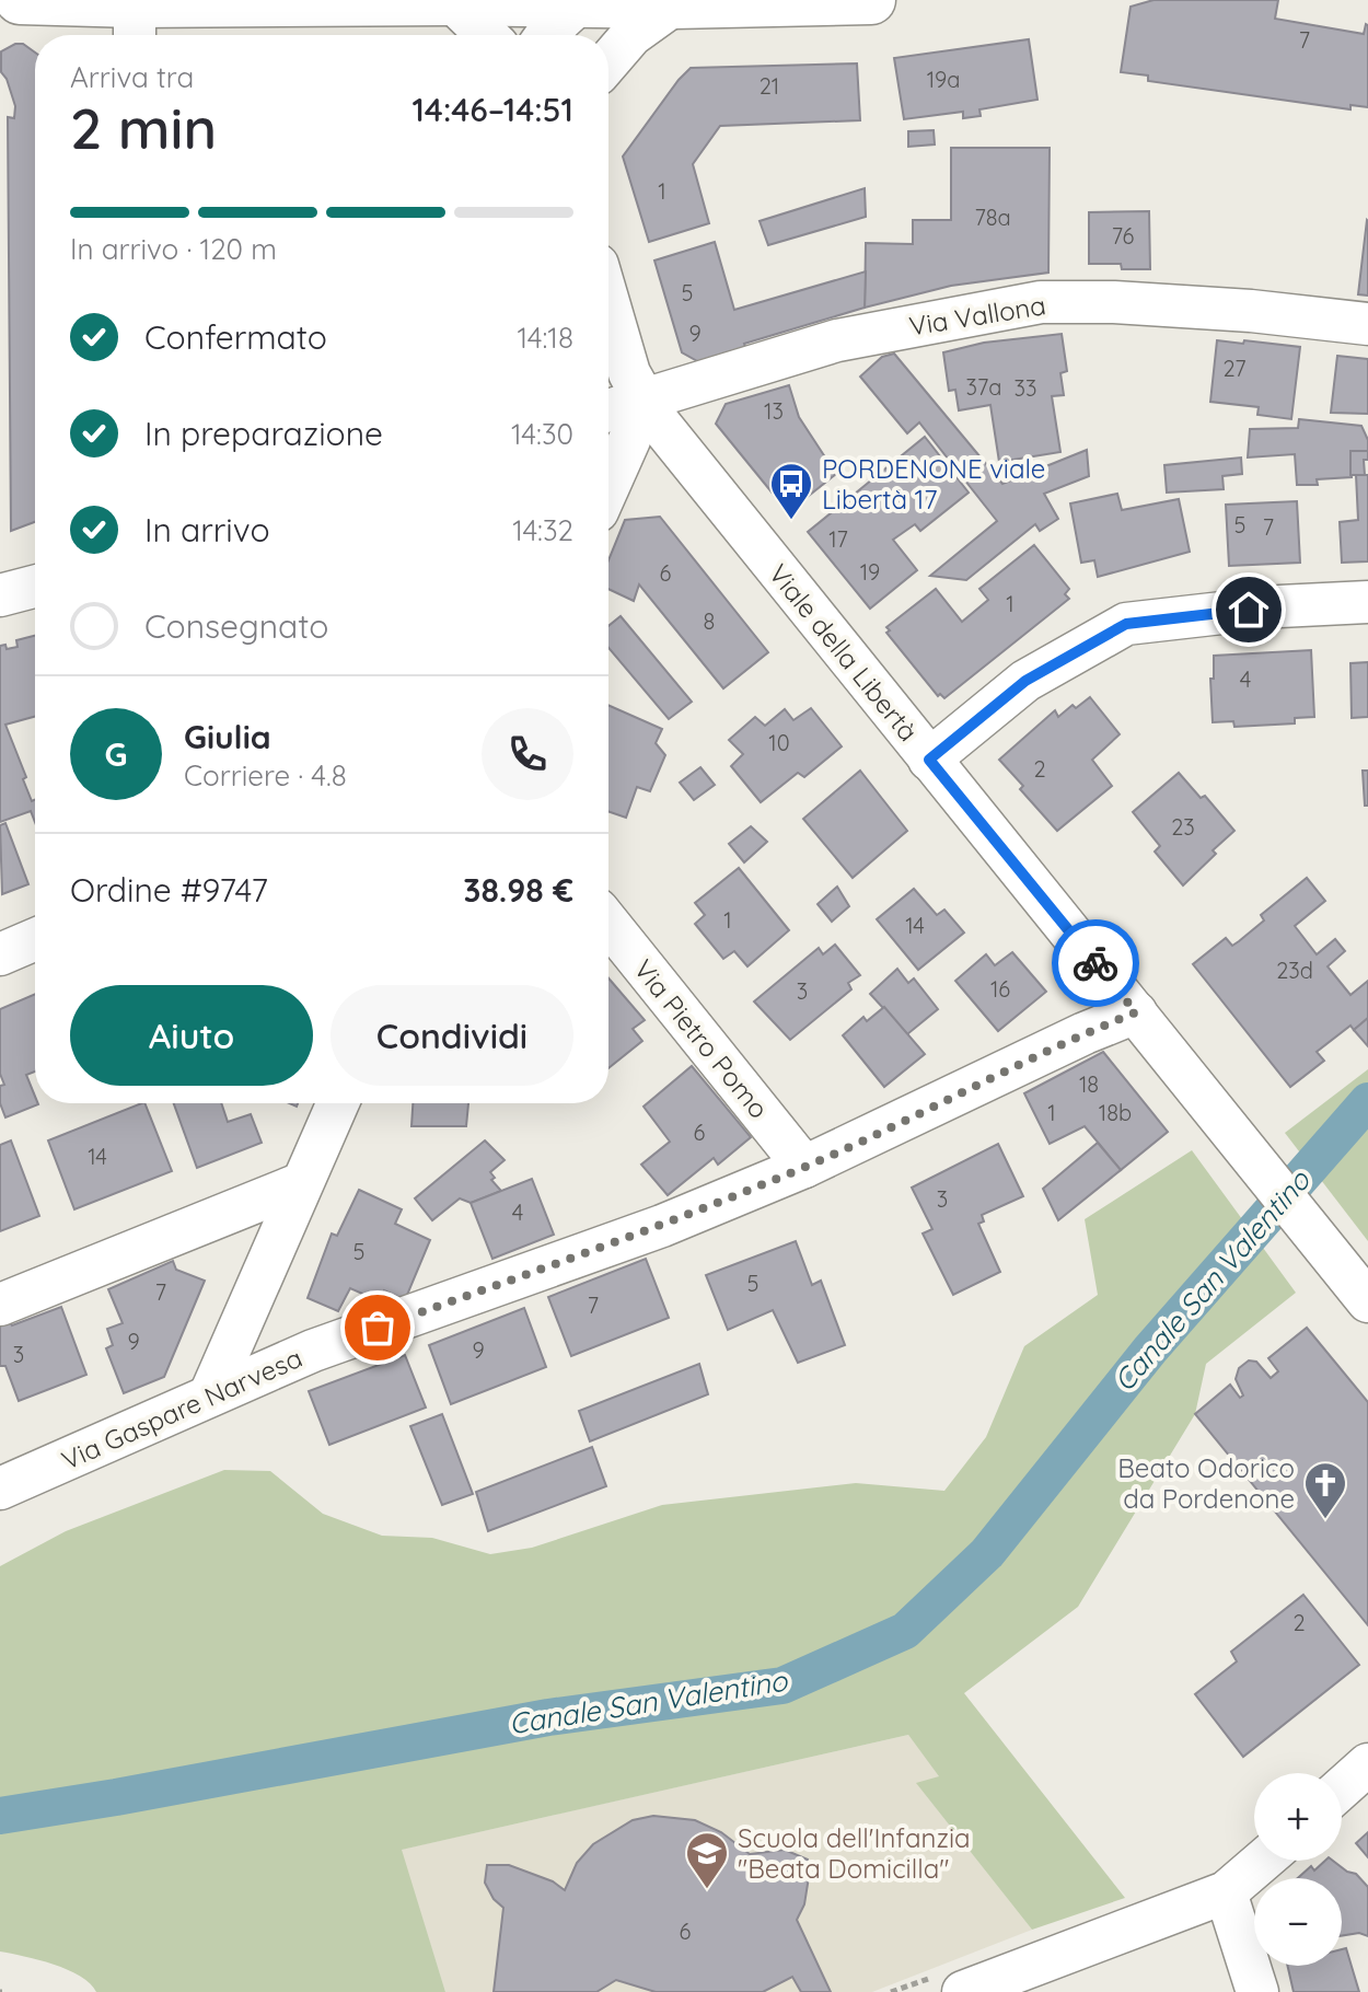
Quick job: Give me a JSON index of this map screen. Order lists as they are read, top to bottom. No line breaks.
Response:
{"streets":{"street":["Via Vallona","Viale della Libertà","Via Pietro Pomo","Via Gaspare Narvesa"]},"crossings":[["Via Vallona","Viale della Libertà"],["Viale della Libertà","Via Gaspare Narvesa"],["Via Pietro Pomo","Via Gaspare Narvesa"]],"water":["Canale San Valentino"],"places":{"bus stop":["PORDENONE viale Libertà 17"],"church":["Beato Odorico da Pordenone"],"school or university":["Scuola dell'Infanzia \"Beata Domicilla\""]},"house_numbers":["7","19a","21","1","78a","76","5","9","27","37a","33","13","5","7","17","19","6","1","8","4","10","2","23","1","14","23d","16","3","18","1","18b","6","14","3","4","5","5","7","7","9","9","3","2","6"],"page":{"heading":["2 min","Arriva tra","14:46–14:51"],"panel":["Giulia","Corriere · 4.8","Ordine #9747","38.98 €"],"bar":"In arrivo · 120 m","list":[["Confermato","14:18"],["In preparazione","14:30"],["In arrivo","14:32"],"Consegnato"],"round":"G","buttons":["Aiuto","Condividi"],"map_buttons":["+","−"]}}
